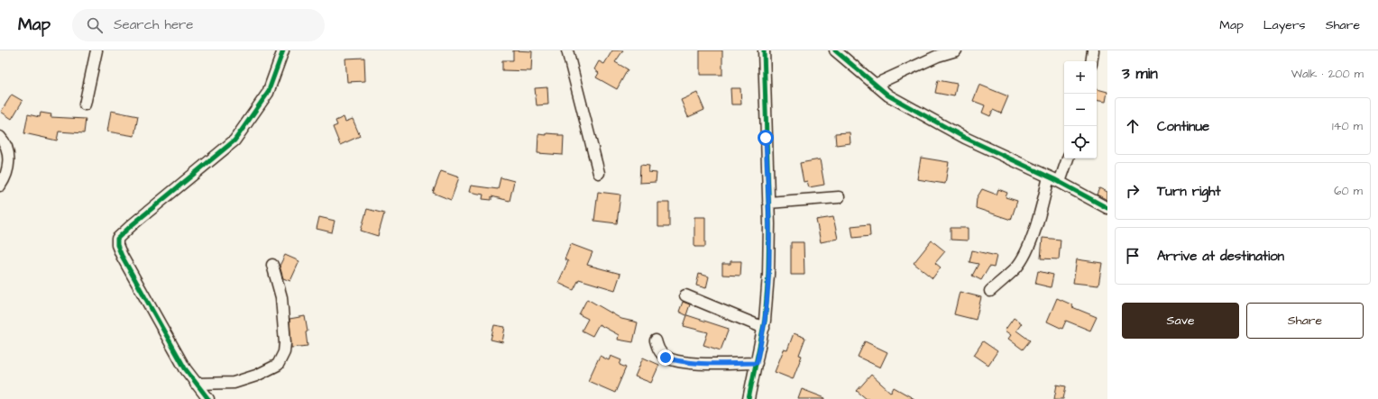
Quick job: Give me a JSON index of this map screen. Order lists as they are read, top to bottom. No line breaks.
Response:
{"page":{"header":"Map","search":"Search here","nav":["Map","Layers","Share"],"heading":["3 min","Walk · 200 m"],"map_buttons":["+","−"],"list":[["Continue","140 m"],["Turn right","60 m"],"Arrive at destination"],"buttons":["Save","Share"]}}
